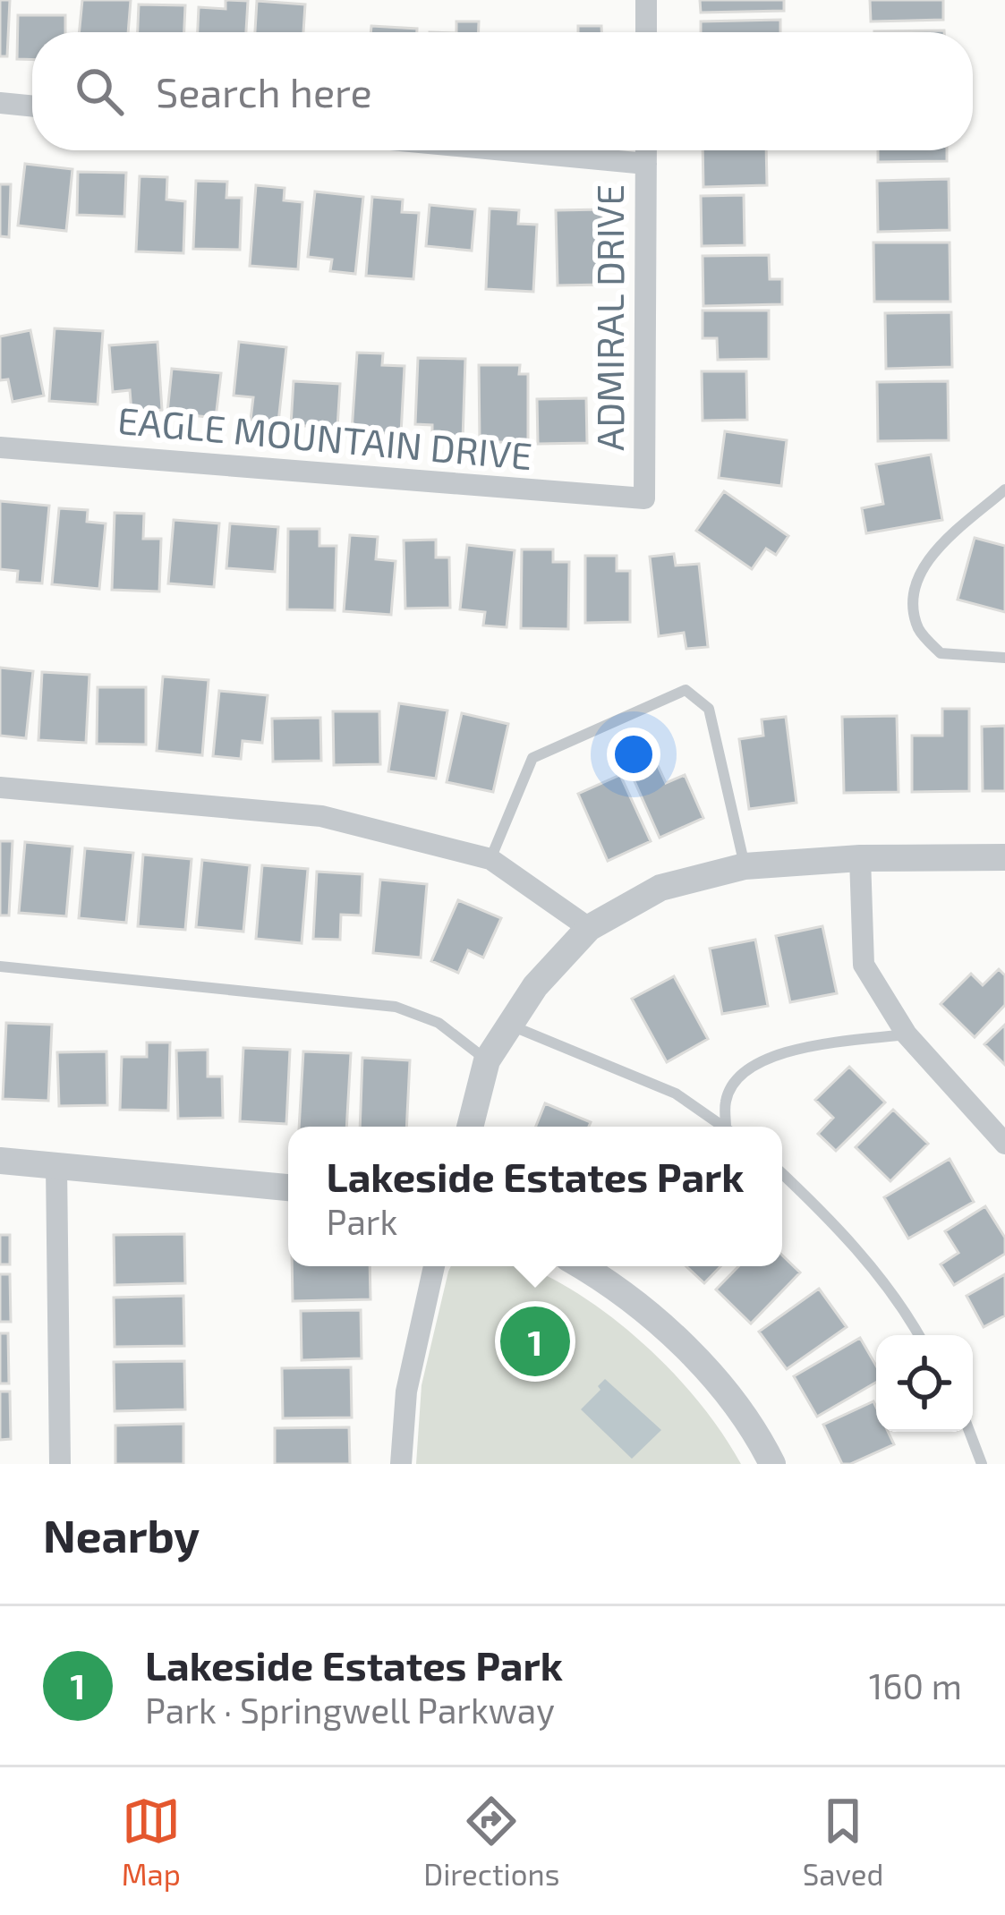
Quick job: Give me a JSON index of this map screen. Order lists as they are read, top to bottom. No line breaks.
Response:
{"streets":{"street":["ADMIRAL DRIVE","EAGLE MOUNTAIN DRIVE"]},"crossings":[["ADMIRAL DRIVE","EAGLE MOUNTAIN DRIVE"]],"page":{"search":"Search here","popup":["Lakeside Estates Park","Park"],"pins":"1","heading":"Nearby","list":[{"mark":"1","name":"Lakeside Estates Park","note":"Park · Springwell Parkway","value":"160 m"}],"nav":["Map","Directions","Saved"]}}
